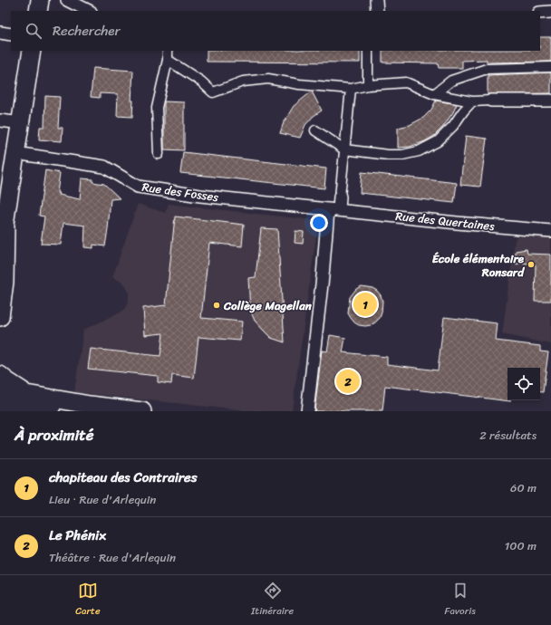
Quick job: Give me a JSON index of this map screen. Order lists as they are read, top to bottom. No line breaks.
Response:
{"streets":{"street":["Rue des Fosses","Rue des Quertaines"]},"crossings":[["Rue des Fosses","Rue des Quertaines"]],"places":["École élémentaire Ronsard","Collège Magellan"],"page":{"search":"Rechercher","pins":["1","2"],"heading":["À proximité","2 résultats"],"list":[{"mark":"1","name":"chapiteau des Contraires","note":"Lieu · Rue d'Arlequin","value":"60 m"},{"mark":"2","name":"Le Phénix","note":"Théâtre · Rue d'Arlequin","value":"100 m"}],"nav":["Carte","Itinéraire","Favoris"]}}
